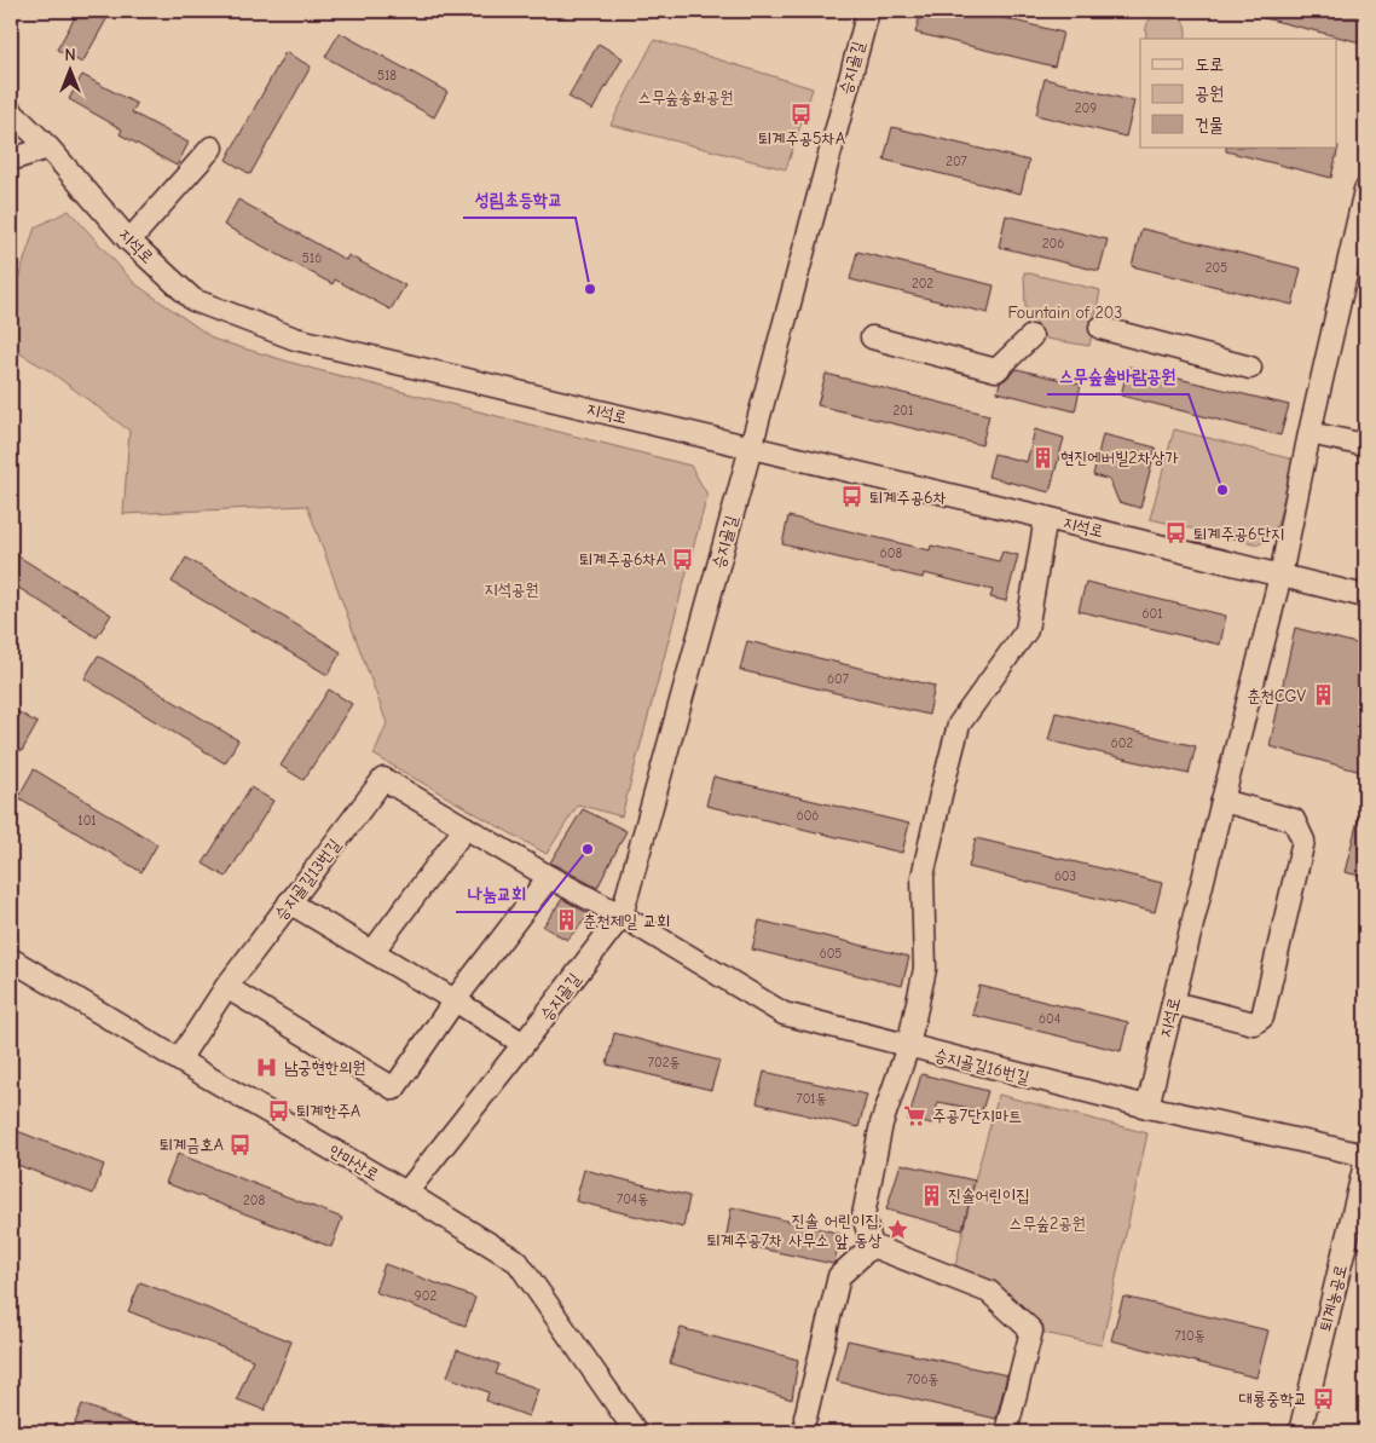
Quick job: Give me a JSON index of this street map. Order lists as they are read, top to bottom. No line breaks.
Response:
{"streets":{"street":["승지골길","지석로","승지골길13번길","승지골길16번길","안마산로","퇴계농공로"]},"crossings":[["승지골길","지석로"],["승지골길","승지골길13번길"],["승지골길","승지골길16번길"],["승지골길","안마산로"],["지석로","승지골길16번길"],["승지골길13번길","승지골길16번길"],["승지골길13번길","안마산로"]],"parks":["스무숲송화공원","Fountain of 203","지석공원","스무숲2공원"],"places":{"bus stop":["퇴계주공5차A","퇴계주공6차","퇴계주공6단지","퇴계주공6차A","퇴계한주A","퇴계금호A","대룡중학교"],"other":["성림초등학교","스무숲솔바람공원","나눔교회"],"building":["현진에버빌2차상가","춘천CGV","춘천제일 교회","진솔어린이집"],"hospital":["남궁현한의원"],"supermarket":["주공7단지마트"],"place":["진솔 어린이집, 퇴계주공7차 사무소 앞 동상"]},"house_numbers":["518","209","207","206","516","205","202","201","608","601","607","602","606","101","603","605","604","702동","701동","704동","208","902","710동","706동"],"legend":["도로","공원","건물"],"north":"top"}
